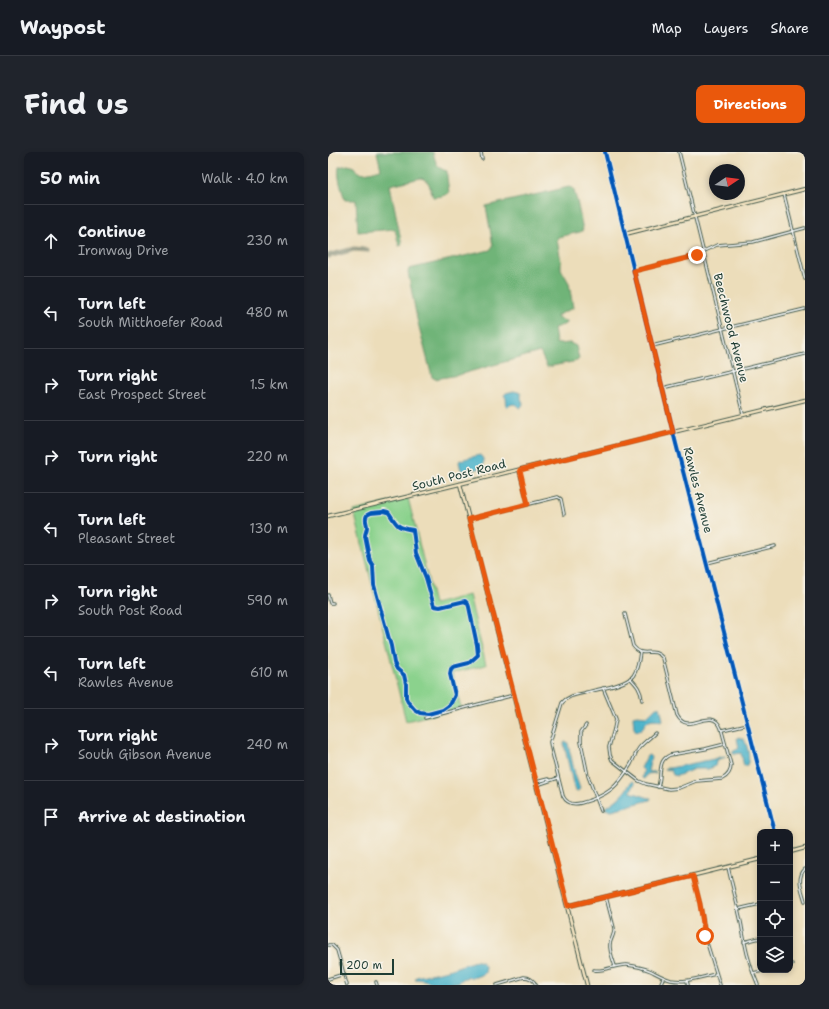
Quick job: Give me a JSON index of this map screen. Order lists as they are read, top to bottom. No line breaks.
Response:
{"streets":{"street":["Beechwood Avenue","South Post Road","Rawles Avenue"]},"crossings":[["Beechwood Avenue","South Post Road"],["South Post Road","Rawles Avenue"]],"scale_bar":"200 m","north":"right","page":{"header":"Waypost","nav":["Map","Layers","Share"],"title":"Find us","buttons":"Directions","heading":["50 min","Walk · 4.0 km"],"list":[["Continue","Ironway Drive","230 m"],["Turn left","South Mitthoefer Road","480 m"],["Turn right","East Prospect Street","1.5 km"],["Turn right","220 m"],["Turn left","Pleasant Street","130 m"],["Turn right","South Post Road","590 m"],["Turn left","Rawles Avenue","610 m"],["Turn right","South Gibson Avenue","240 m"],"Arrive at destination"],"map_buttons":["+","−"],"scale":"200 m"}}
